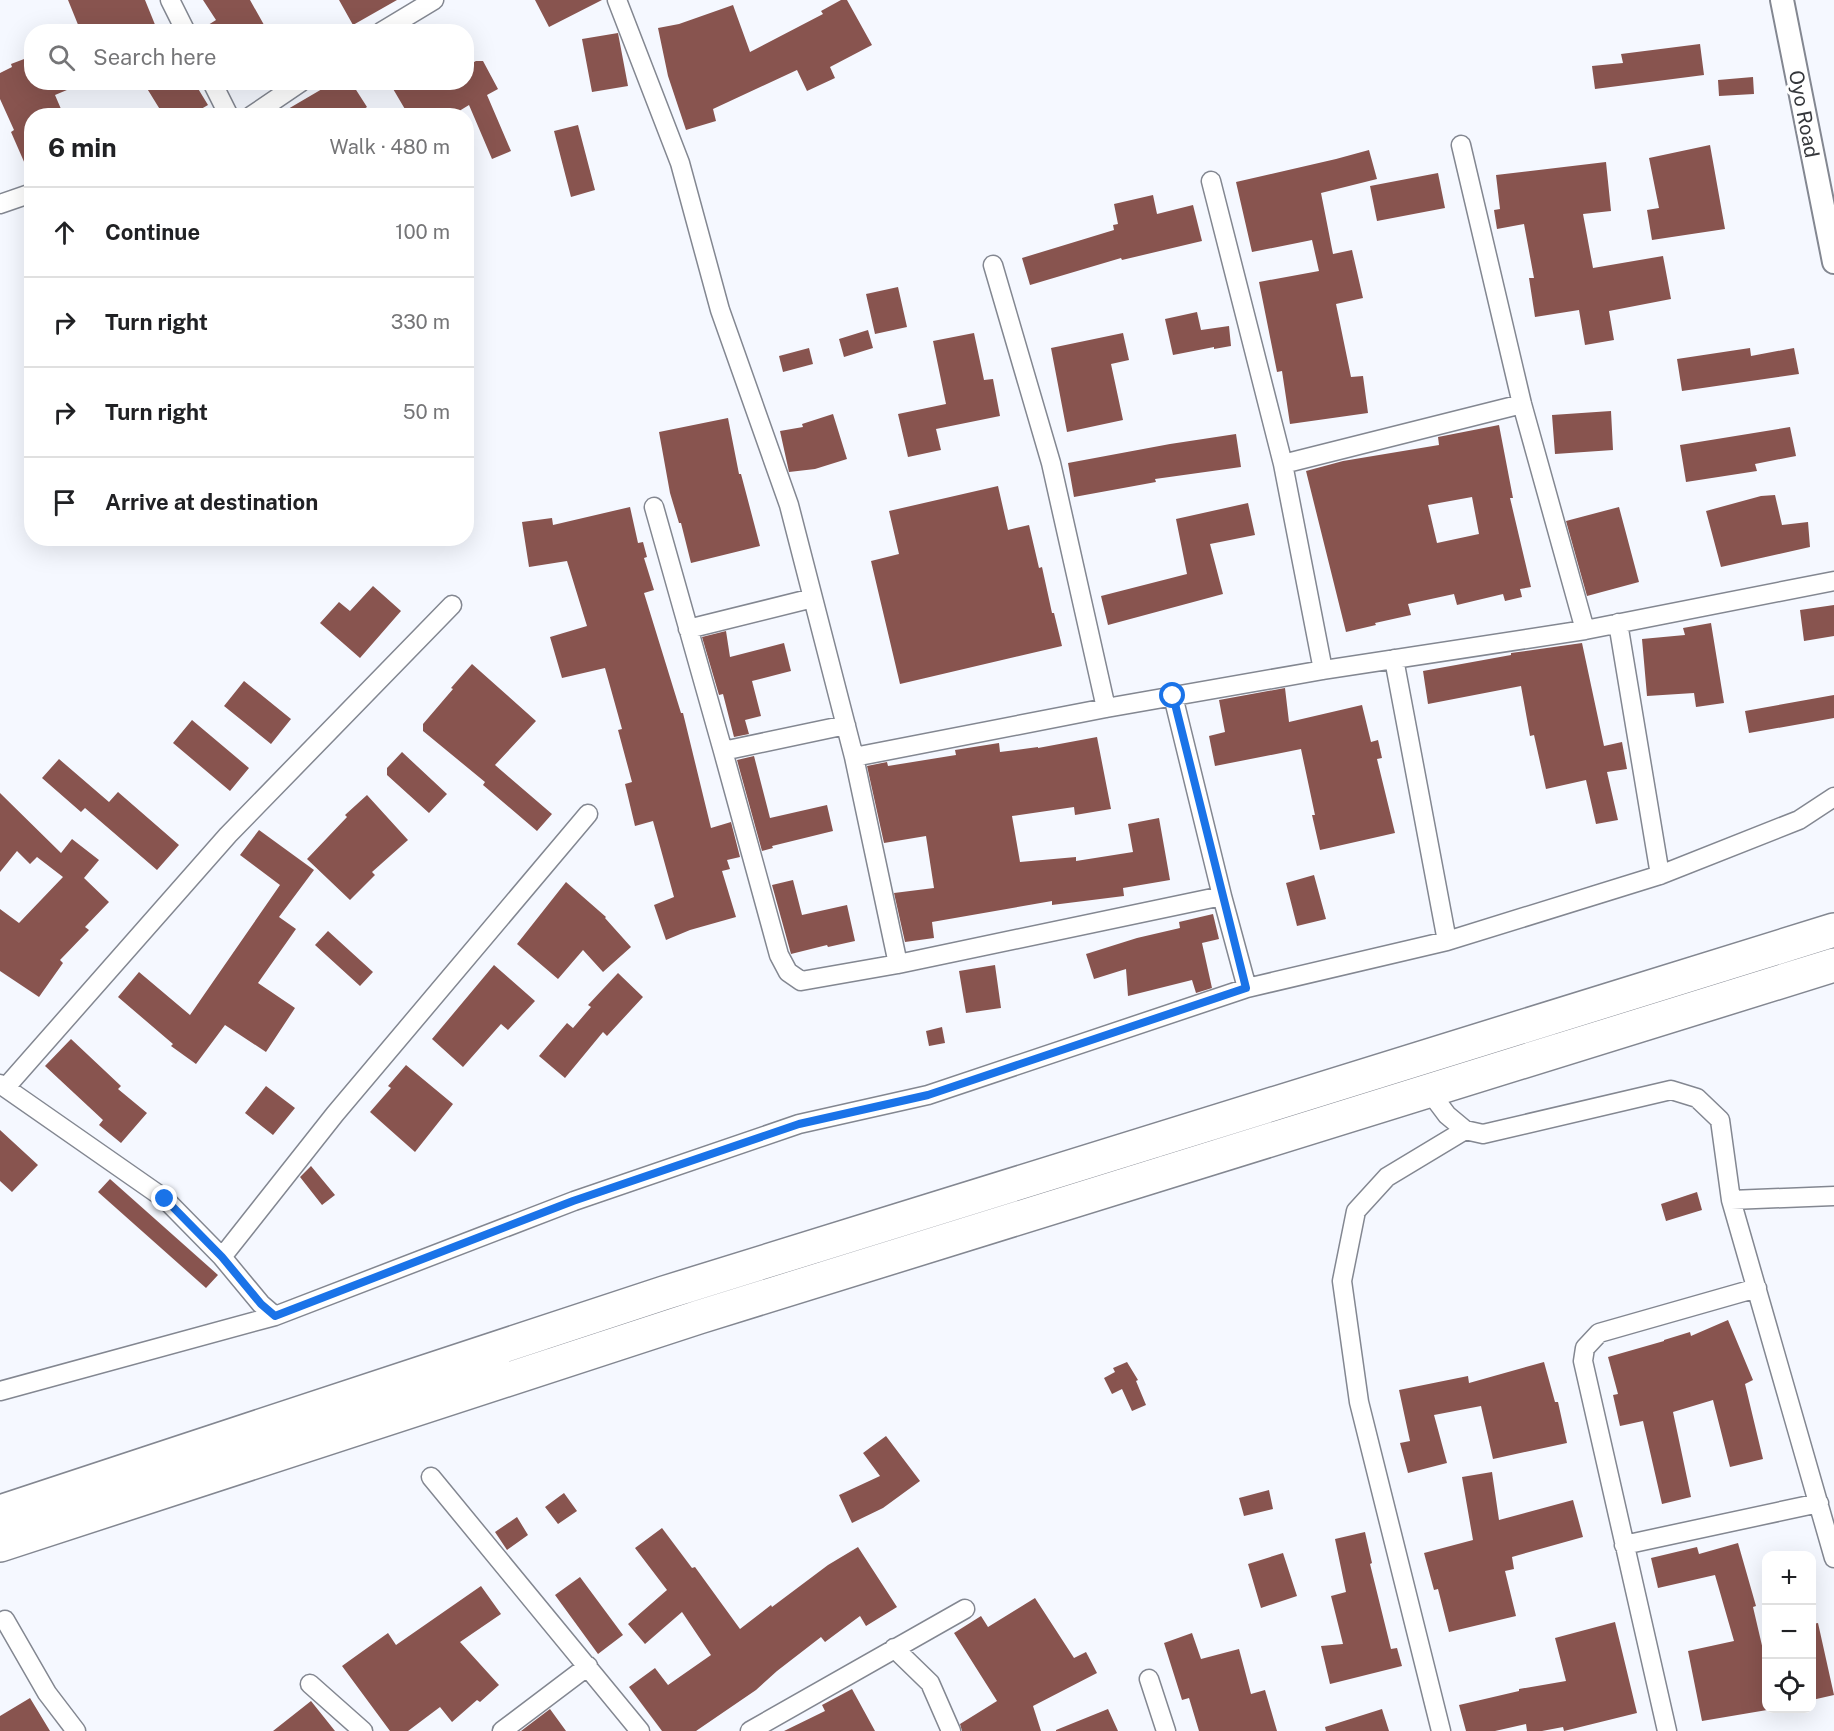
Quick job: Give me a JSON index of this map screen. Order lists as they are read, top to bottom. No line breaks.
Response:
{"streets":{"street":["Oyo Road"]},"page":{"search":"Search here","heading":["6 min","Walk · 480 m"],"list":[["Continue","100 m"],["Turn right","330 m"],["Turn right","50 m"],"Arrive at destination"],"map_buttons":["+","−"]}}
